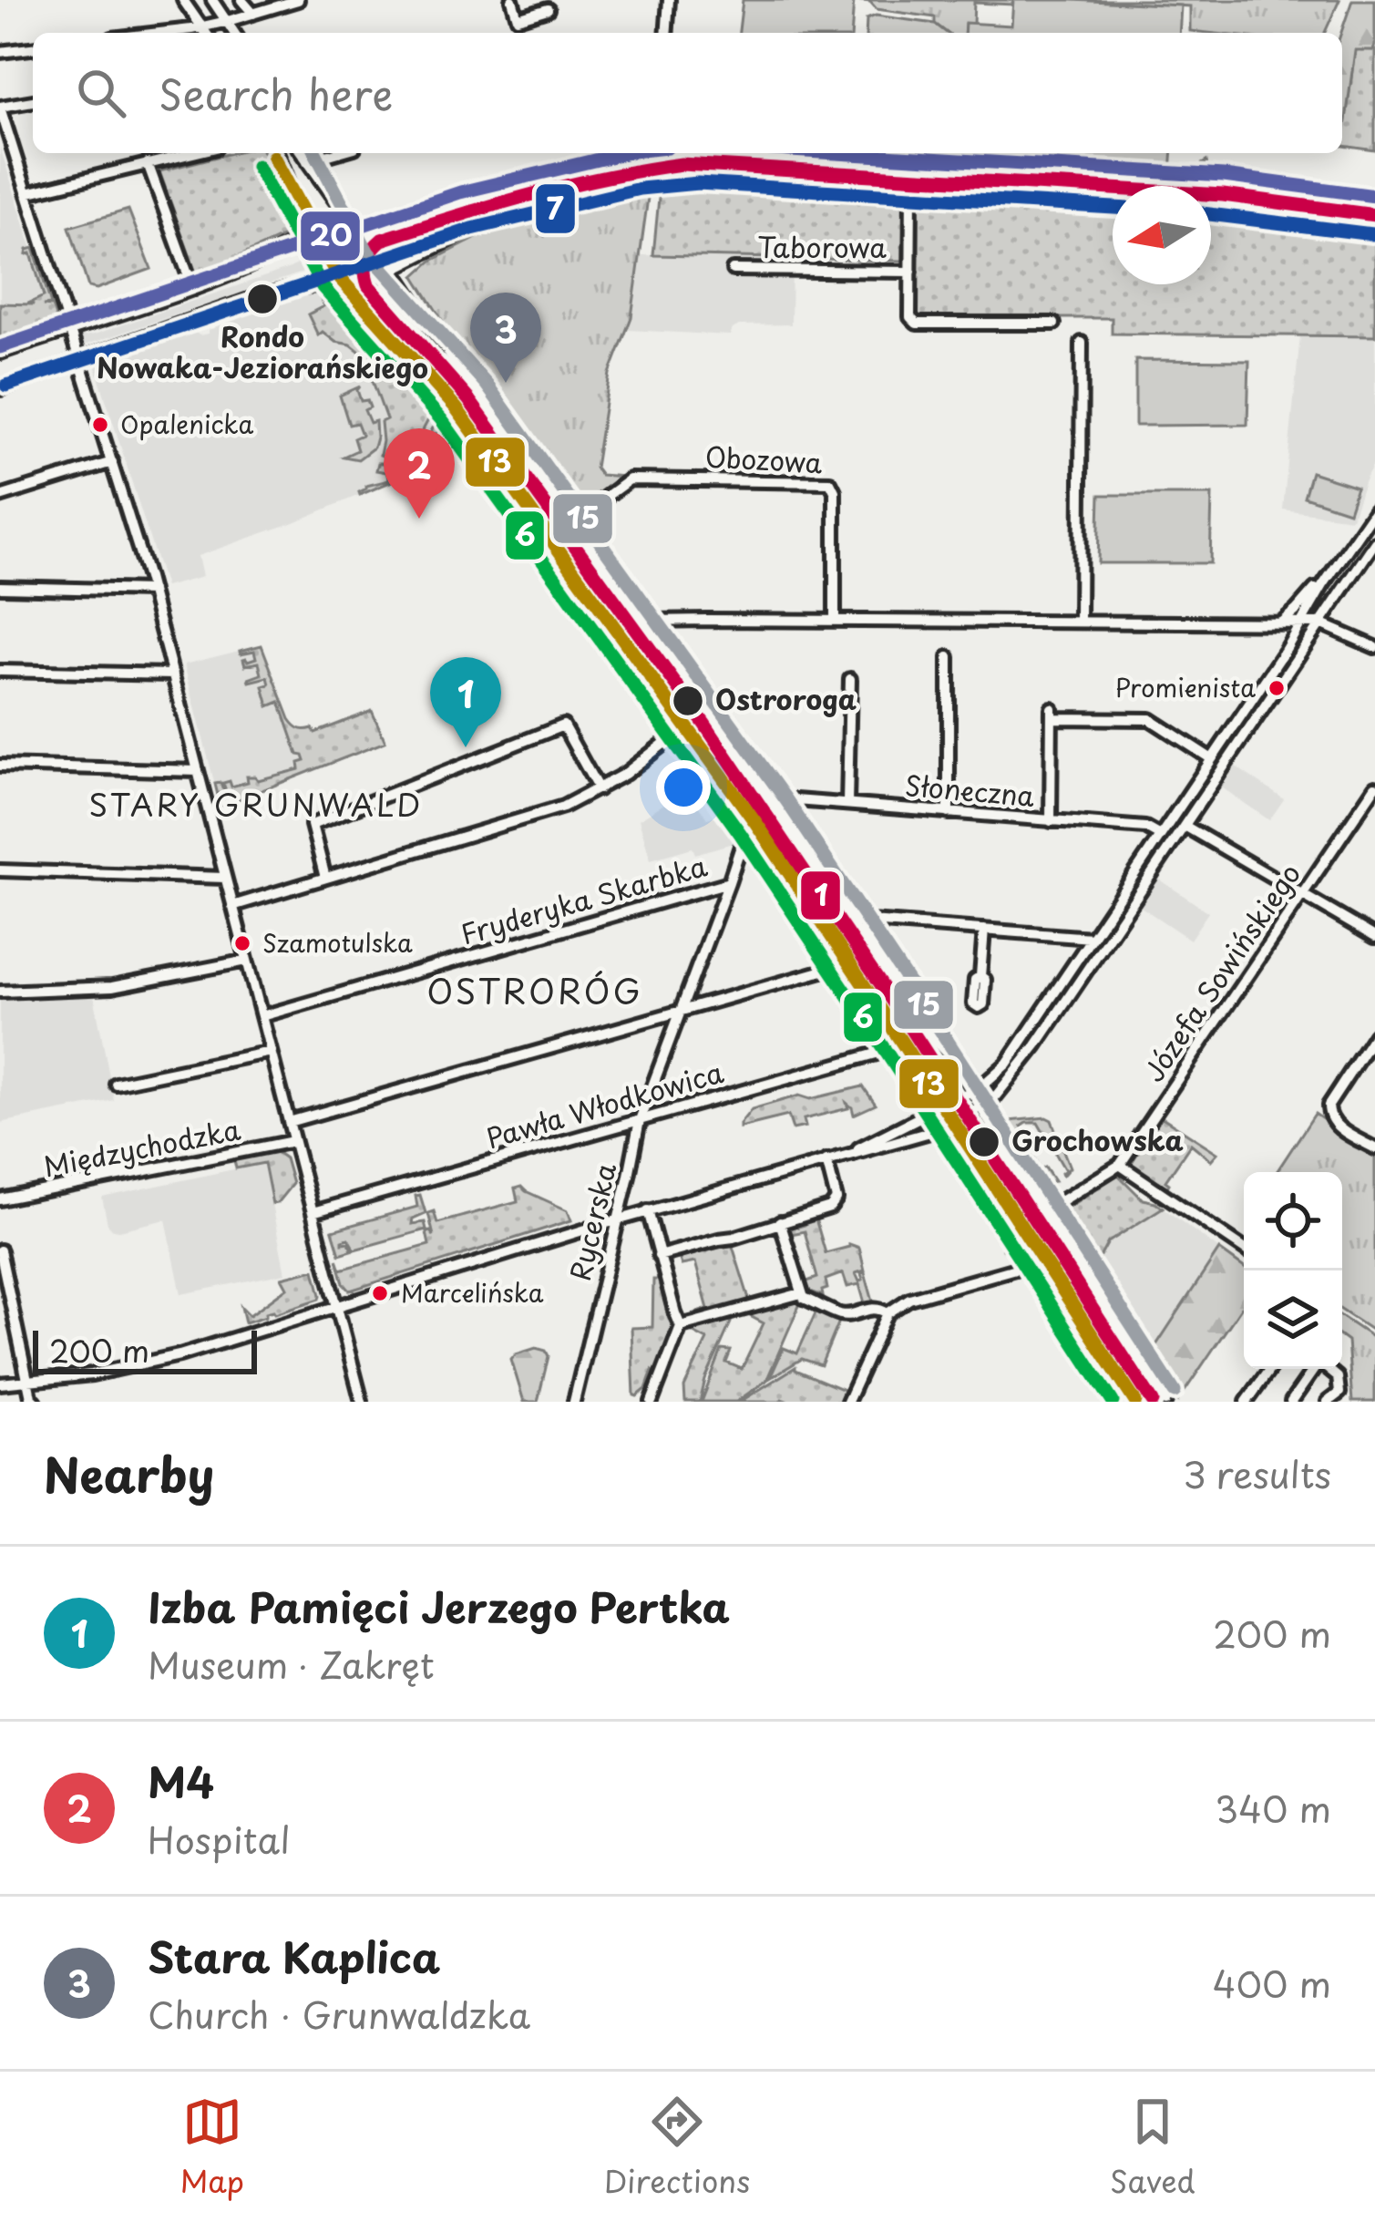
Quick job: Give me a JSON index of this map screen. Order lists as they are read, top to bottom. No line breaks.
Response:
{"streets":{"street":["Taborowa","Obozowa","Słoneczna","Fryderyka Skarbka","Józefa Sowińskiego","Pawła Włodkowica","Międzychodzka","Rycerska"]},"crossings":[["Fryderyka Skarbka","Rycerska"],["Pawła Włodkowica","Rycerska"]],"districts":["STARY GRUNWALD","OSTRORÓG"],"places":["Rondo Nowaka-Jeziorańskiego","Opalenicka","Promienista","Ostroroga","Szamotulska","Grochowska","Marcelińska"],"lines":["transit line 15","transit line 20","transit line 13","transit line 1","transit line 6","transit line 7"],"scale_bar":"200 m","north":"left","page":{"search":"Search here","pins":["3","2","1"],"scale":"200 m","heading":["Nearby","3 results"],"list":[{"mark":"1","name":"Izba Pamięci Jerzego Pertka","note":"Museum · Zakręt","value":"200 m"},{"mark":"2","name":"M4","note":"Hospital","value":"340 m"},{"mark":"3","name":"Stara Kaplica","note":"Church · Grunwaldzka","value":"400 m"}],"nav":["Map","Directions","Saved"]}}
